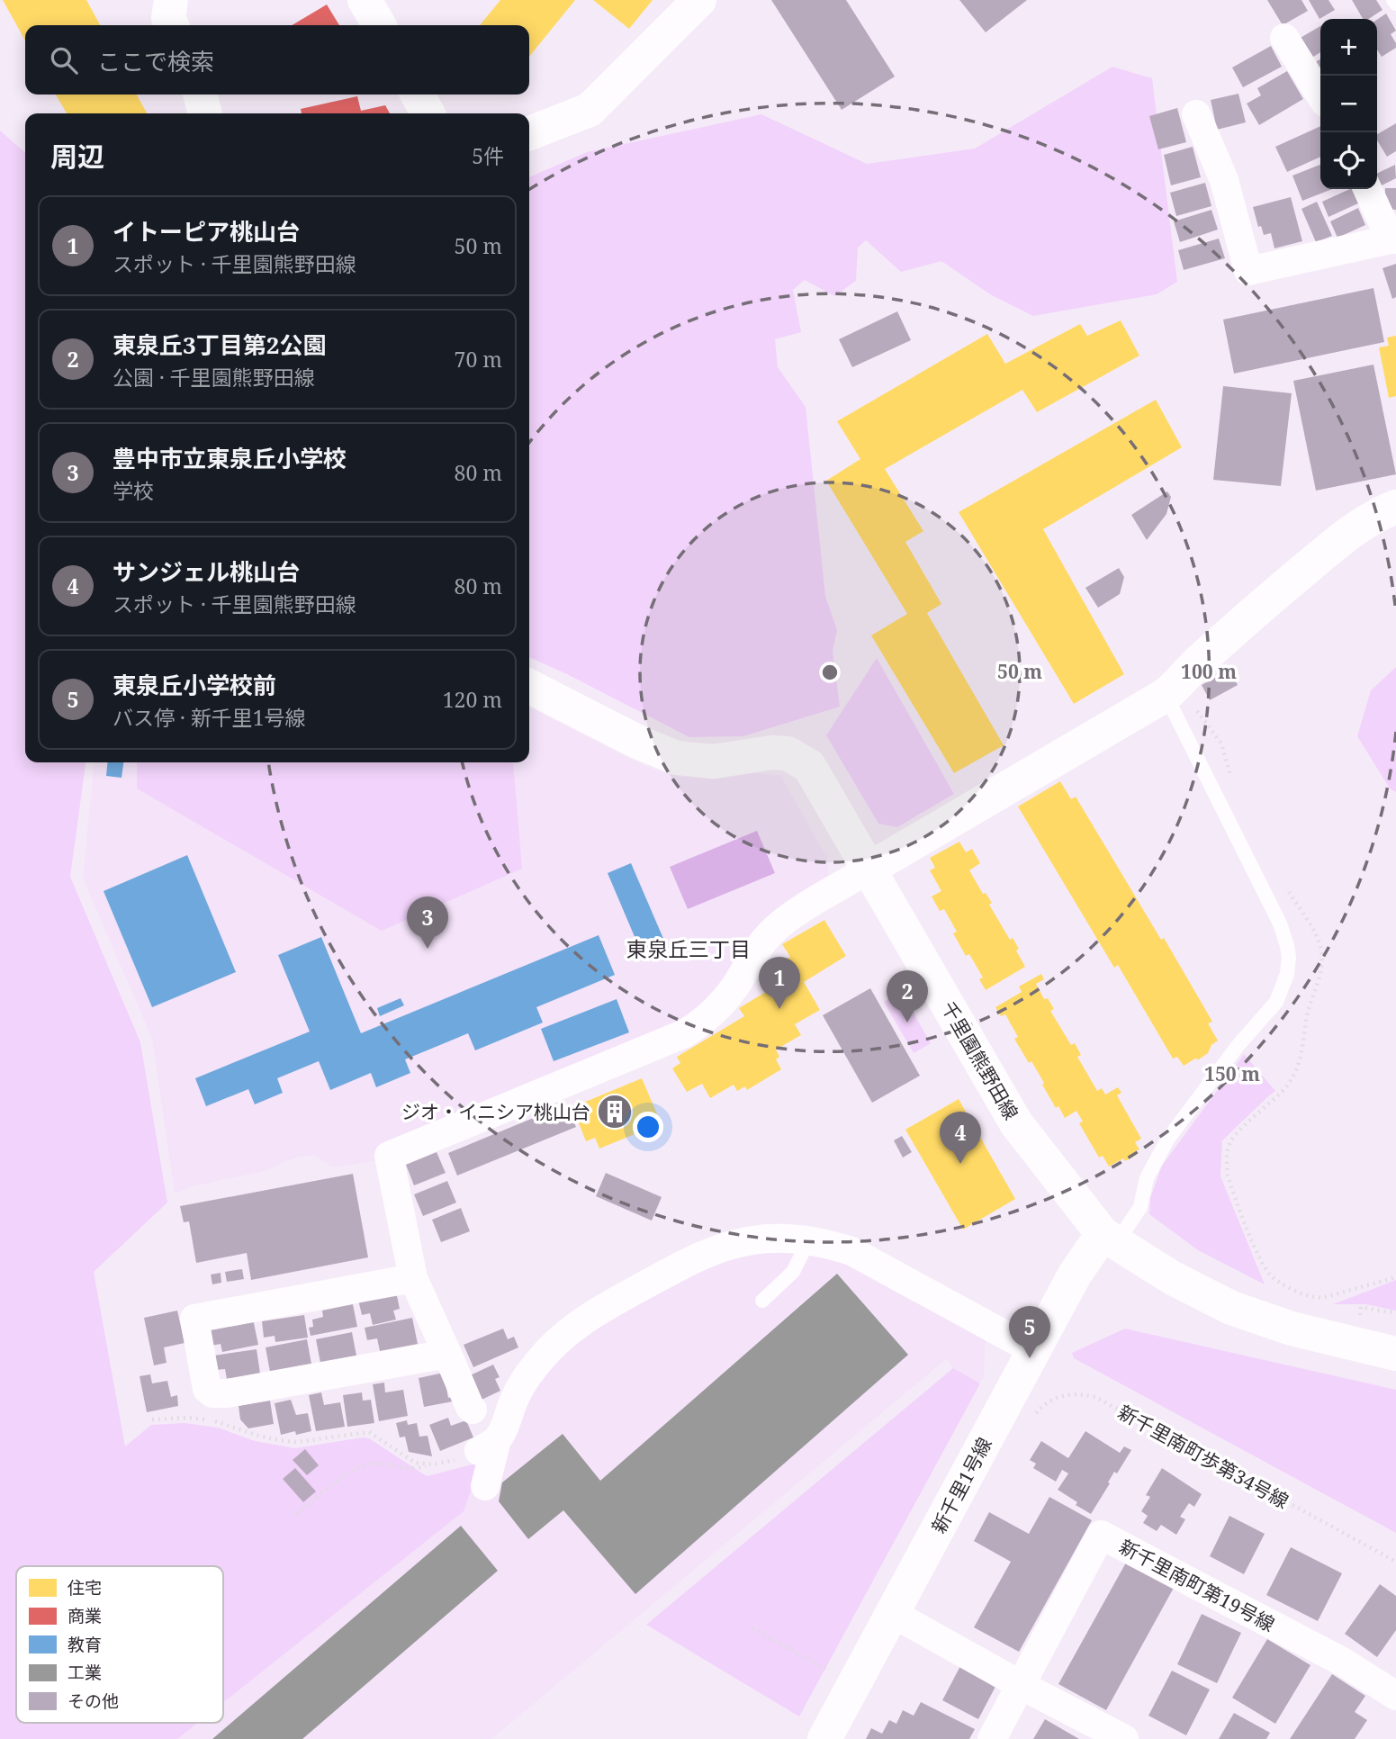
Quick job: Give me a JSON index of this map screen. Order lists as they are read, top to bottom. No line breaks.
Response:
{"streets":{"street":["千里園熊野田線","新千里1号線","新千里南町第19号線"],"path":["新千里南町歩第34号線"]},"crossings":[["千里園熊野田線","新千里1号線"]],"districts":["東泉丘三丁目"],"places":{"building":["ジオ・イニシア桃山台"]},"legend":["住宅","商業","教育","工業","その他"],"page":{"map_buttons":["+","−"],"search":"ここで検索","heading":["周辺","5件"],"list":[{"mark":"1","name":"イトーピア桃山台","note":"スポット · 千里園熊野田線","value":"50 m"},{"mark":"2","name":"東泉丘3丁目第2公園","note":"公園 · 千里園熊野田線","value":"70 m"},{"mark":"3","name":"豊中市立東泉丘小学校","note":"学校","value":"80 m"},{"mark":"4","name":"サンジェル桃山台","note":"スポット · 千里園熊野田線","value":"80 m"},{"mark":"5","name":"東泉丘小学校前","note":"バス停 · 新千里1号線","value":"120 m"}],"pins":["3","1","2","4","5"]},"rings":["50 m","100 m","150 m"]}
